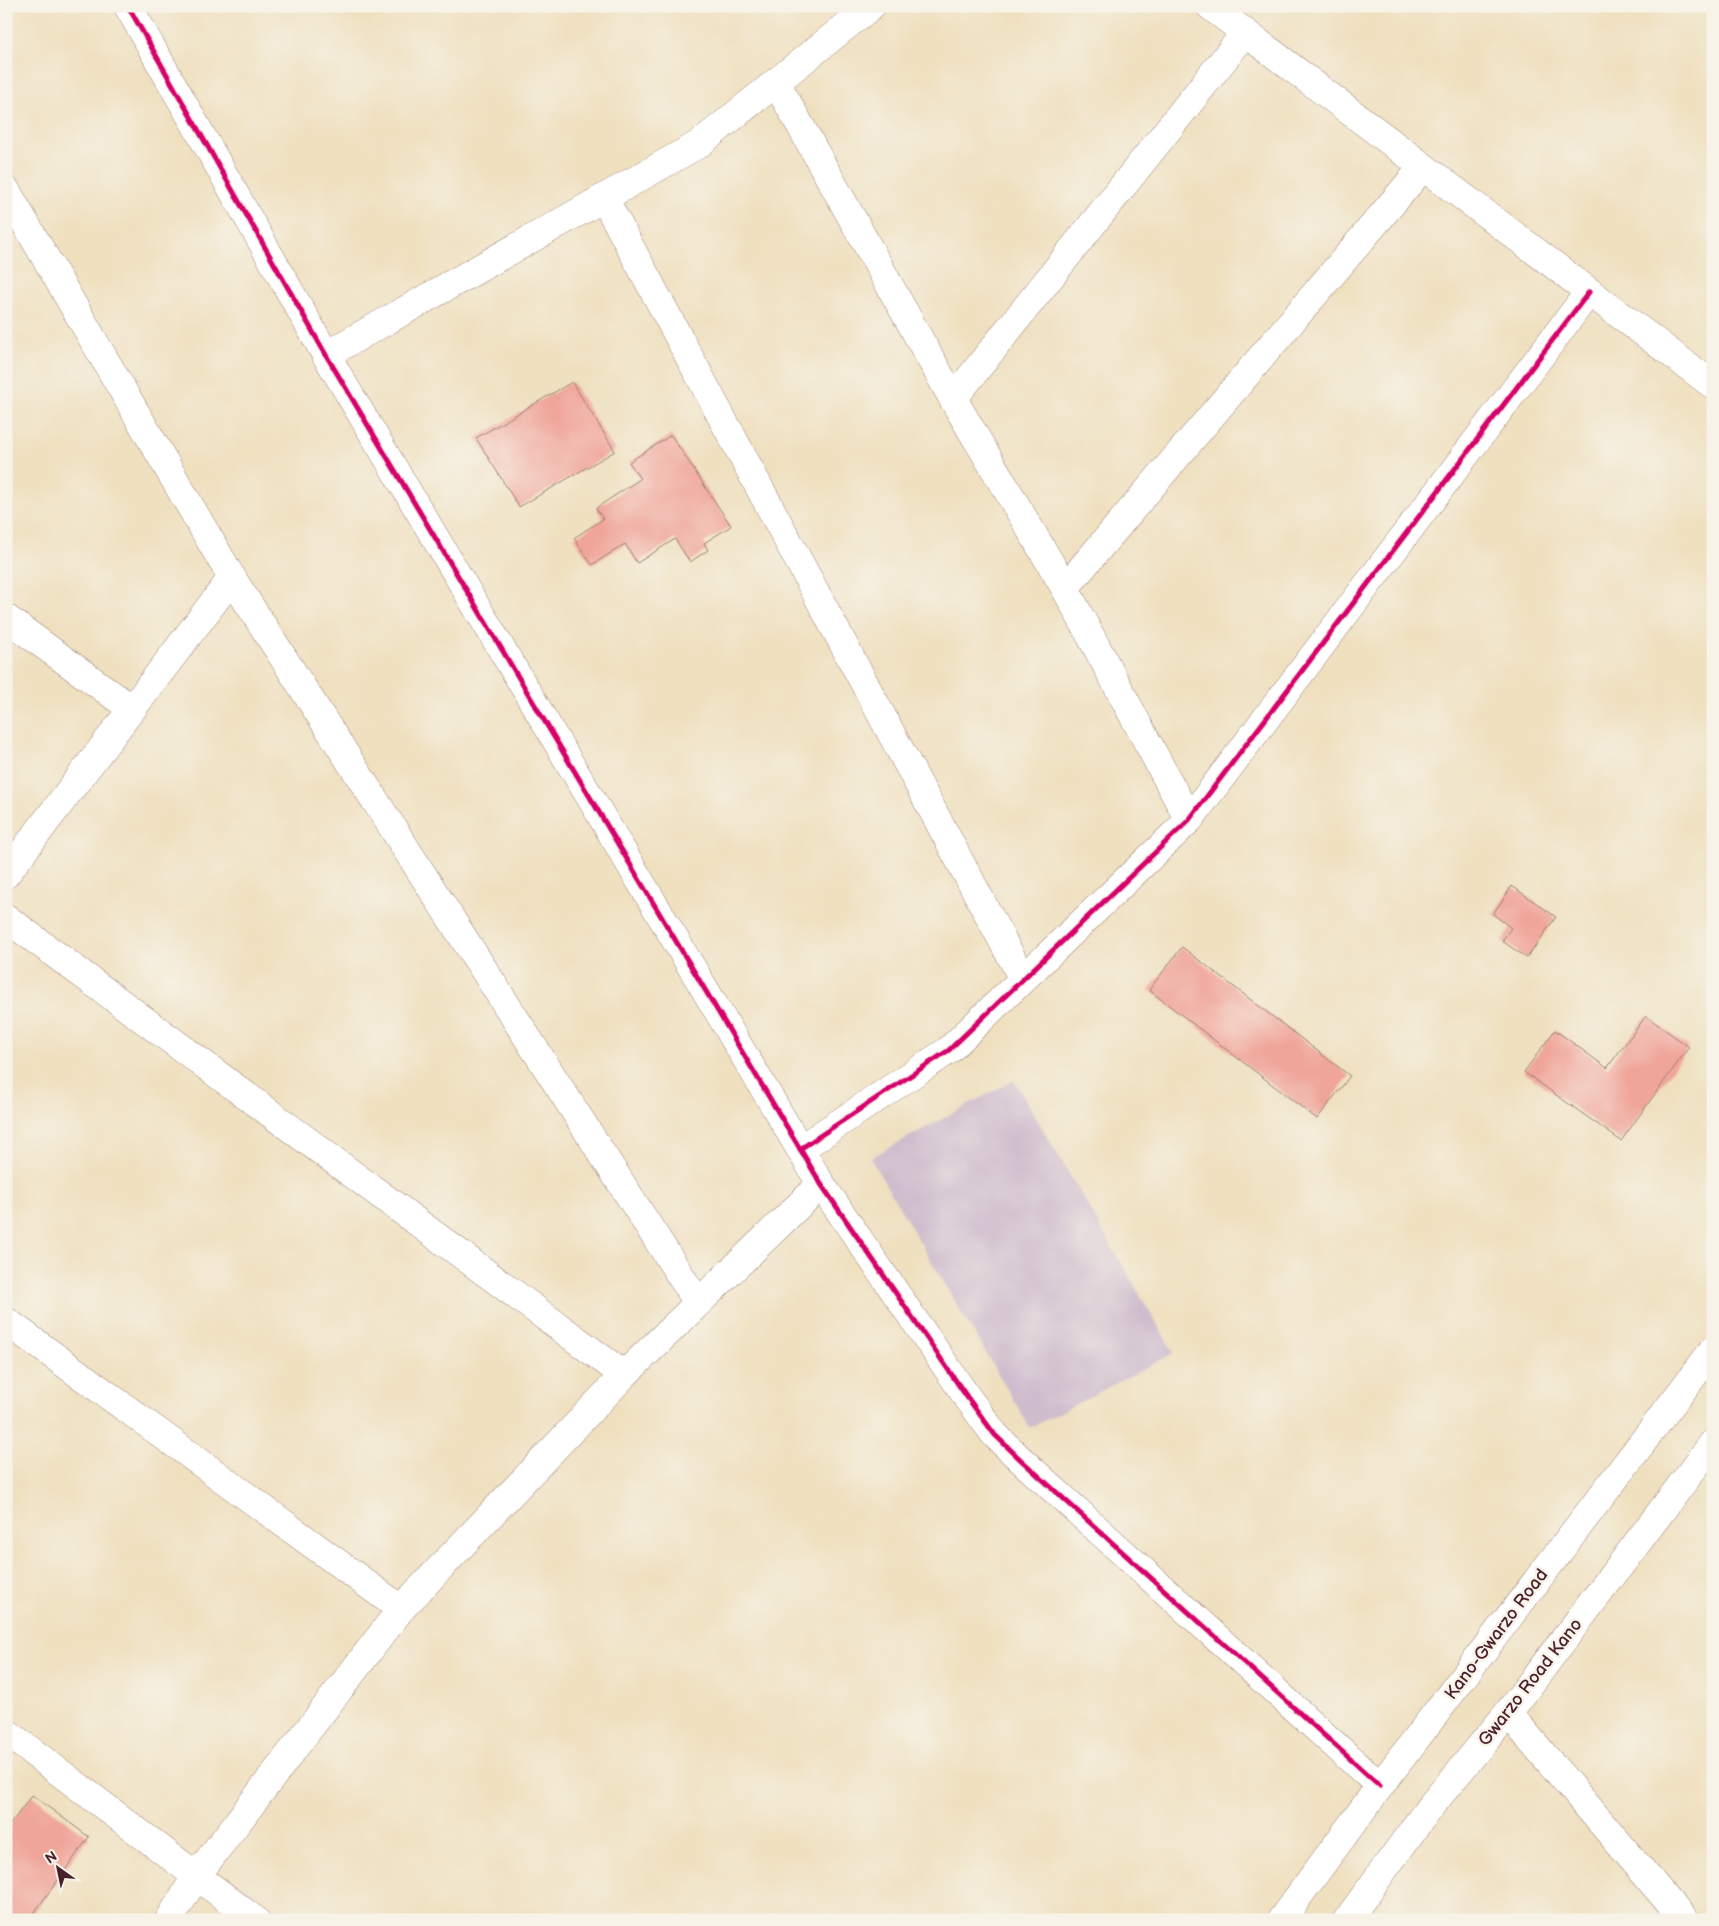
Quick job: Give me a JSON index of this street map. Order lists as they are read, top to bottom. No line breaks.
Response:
{"streets":{"street":["Kano-Gwarzo Road","Gwarzo Road Kano"]},"north":"top left"}
